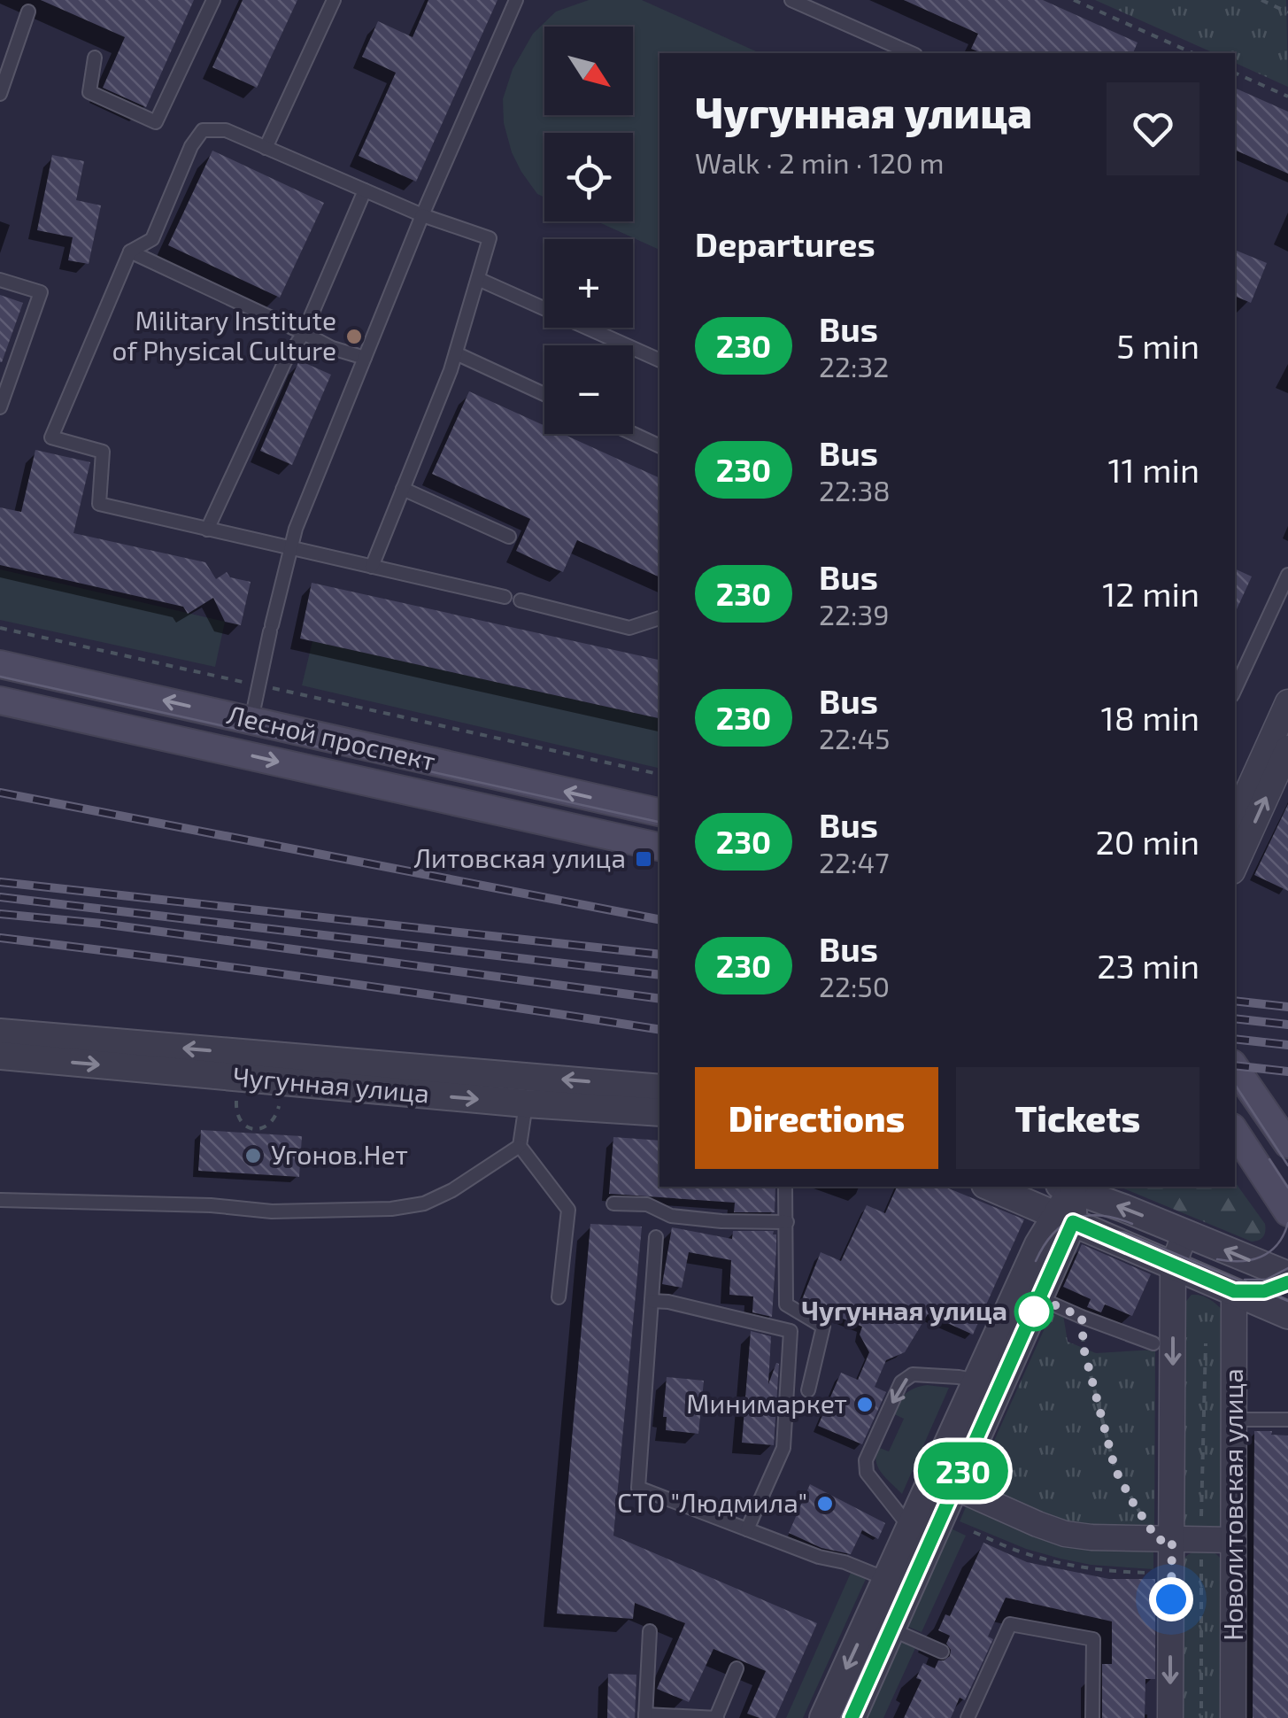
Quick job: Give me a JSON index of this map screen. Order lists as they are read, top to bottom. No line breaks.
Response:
{"streets":{"main road":["Лесной проспект"],"street":["Чугунная улица","Новолитовская улица"]},"places":{"other":["Military Institute of Physical Culture","Угонов.Нет","Чугунная улица","Минимаркет","СТО \"Людмила\""],"transit":["Литовская улица"]},"lines":["bus line 230"],"north":"bottom right","page":{"on_map":"230","map_buttons":["+","−"],"heading":[["Чугунная улица","Walk · 2 min · 120 m"],"Departures"],"list":[{"mark":"230","name":"Bus","note":"22:32","value":"5 min"},{"mark":"230","name":"Bus","note":"22:38","value":"11 min"},{"mark":"230","name":"Bus","note":"22:39","value":"12 min"},{"mark":"230","name":"Bus","note":"22:45","value":"18 min"},{"mark":"230","name":"Bus","note":"22:47","value":"20 min"},{"mark":"230","name":"Bus","note":"22:50","value":"23 min"}],"buttons":["Directions","Tickets"]}}
